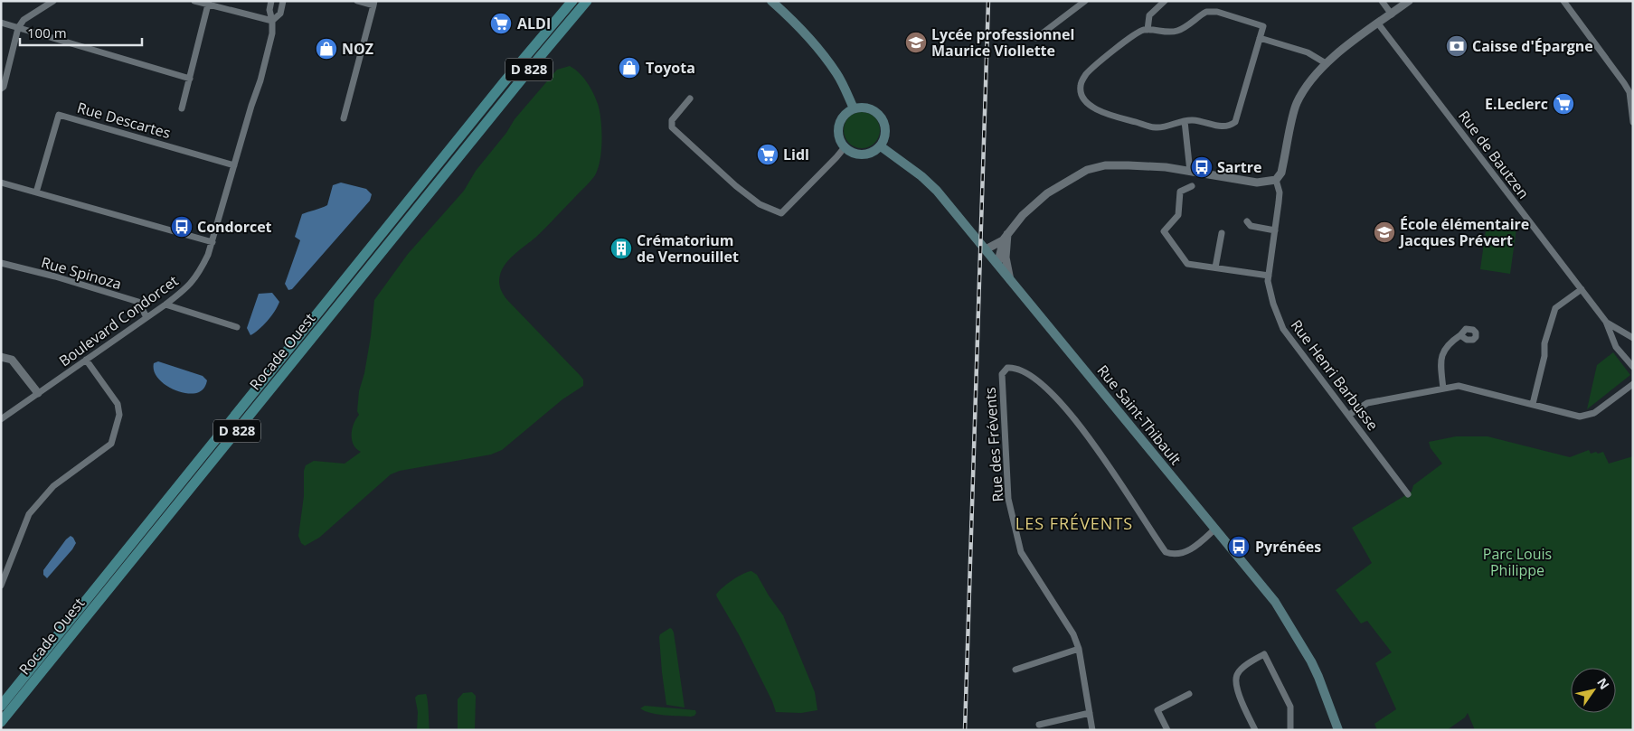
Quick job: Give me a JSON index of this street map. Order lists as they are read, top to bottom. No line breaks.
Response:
{"streets":{"main road":["D 828","Rocade Ouest","Rue Saint-Thibault"],"street":["Rue Descartes","Rue de Bautzen","Rue Spinoza","Boulevard Condorcet","Rue Henri Barbusse","Rue des Frévents"]},"crossings":[["Rue Descartes","Boulevard Condorcet"],["Rue Spinoza","Boulevard Condorcet"],["Rue Saint-Thibault","Rue des Frévents"]],"districts":["LES FRÉVENTS"],"parks":["Parc Louis Philippe"],"places":{"supermarket":["ALDI","E.Leclerc","Lidl"],"school or university":["Lycée professionnel Maurice Viollette","École élémentaire Jacques Prévert"],"bank":["Caisse d'Épargne"],"shop":["NOZ","Toyota"],"bus stop":["Sartre","Condorcet","Pyrénées"],"building":["Crématorium de Vernouillet"]},"scale_bar":"100 m","north":"top right"}
